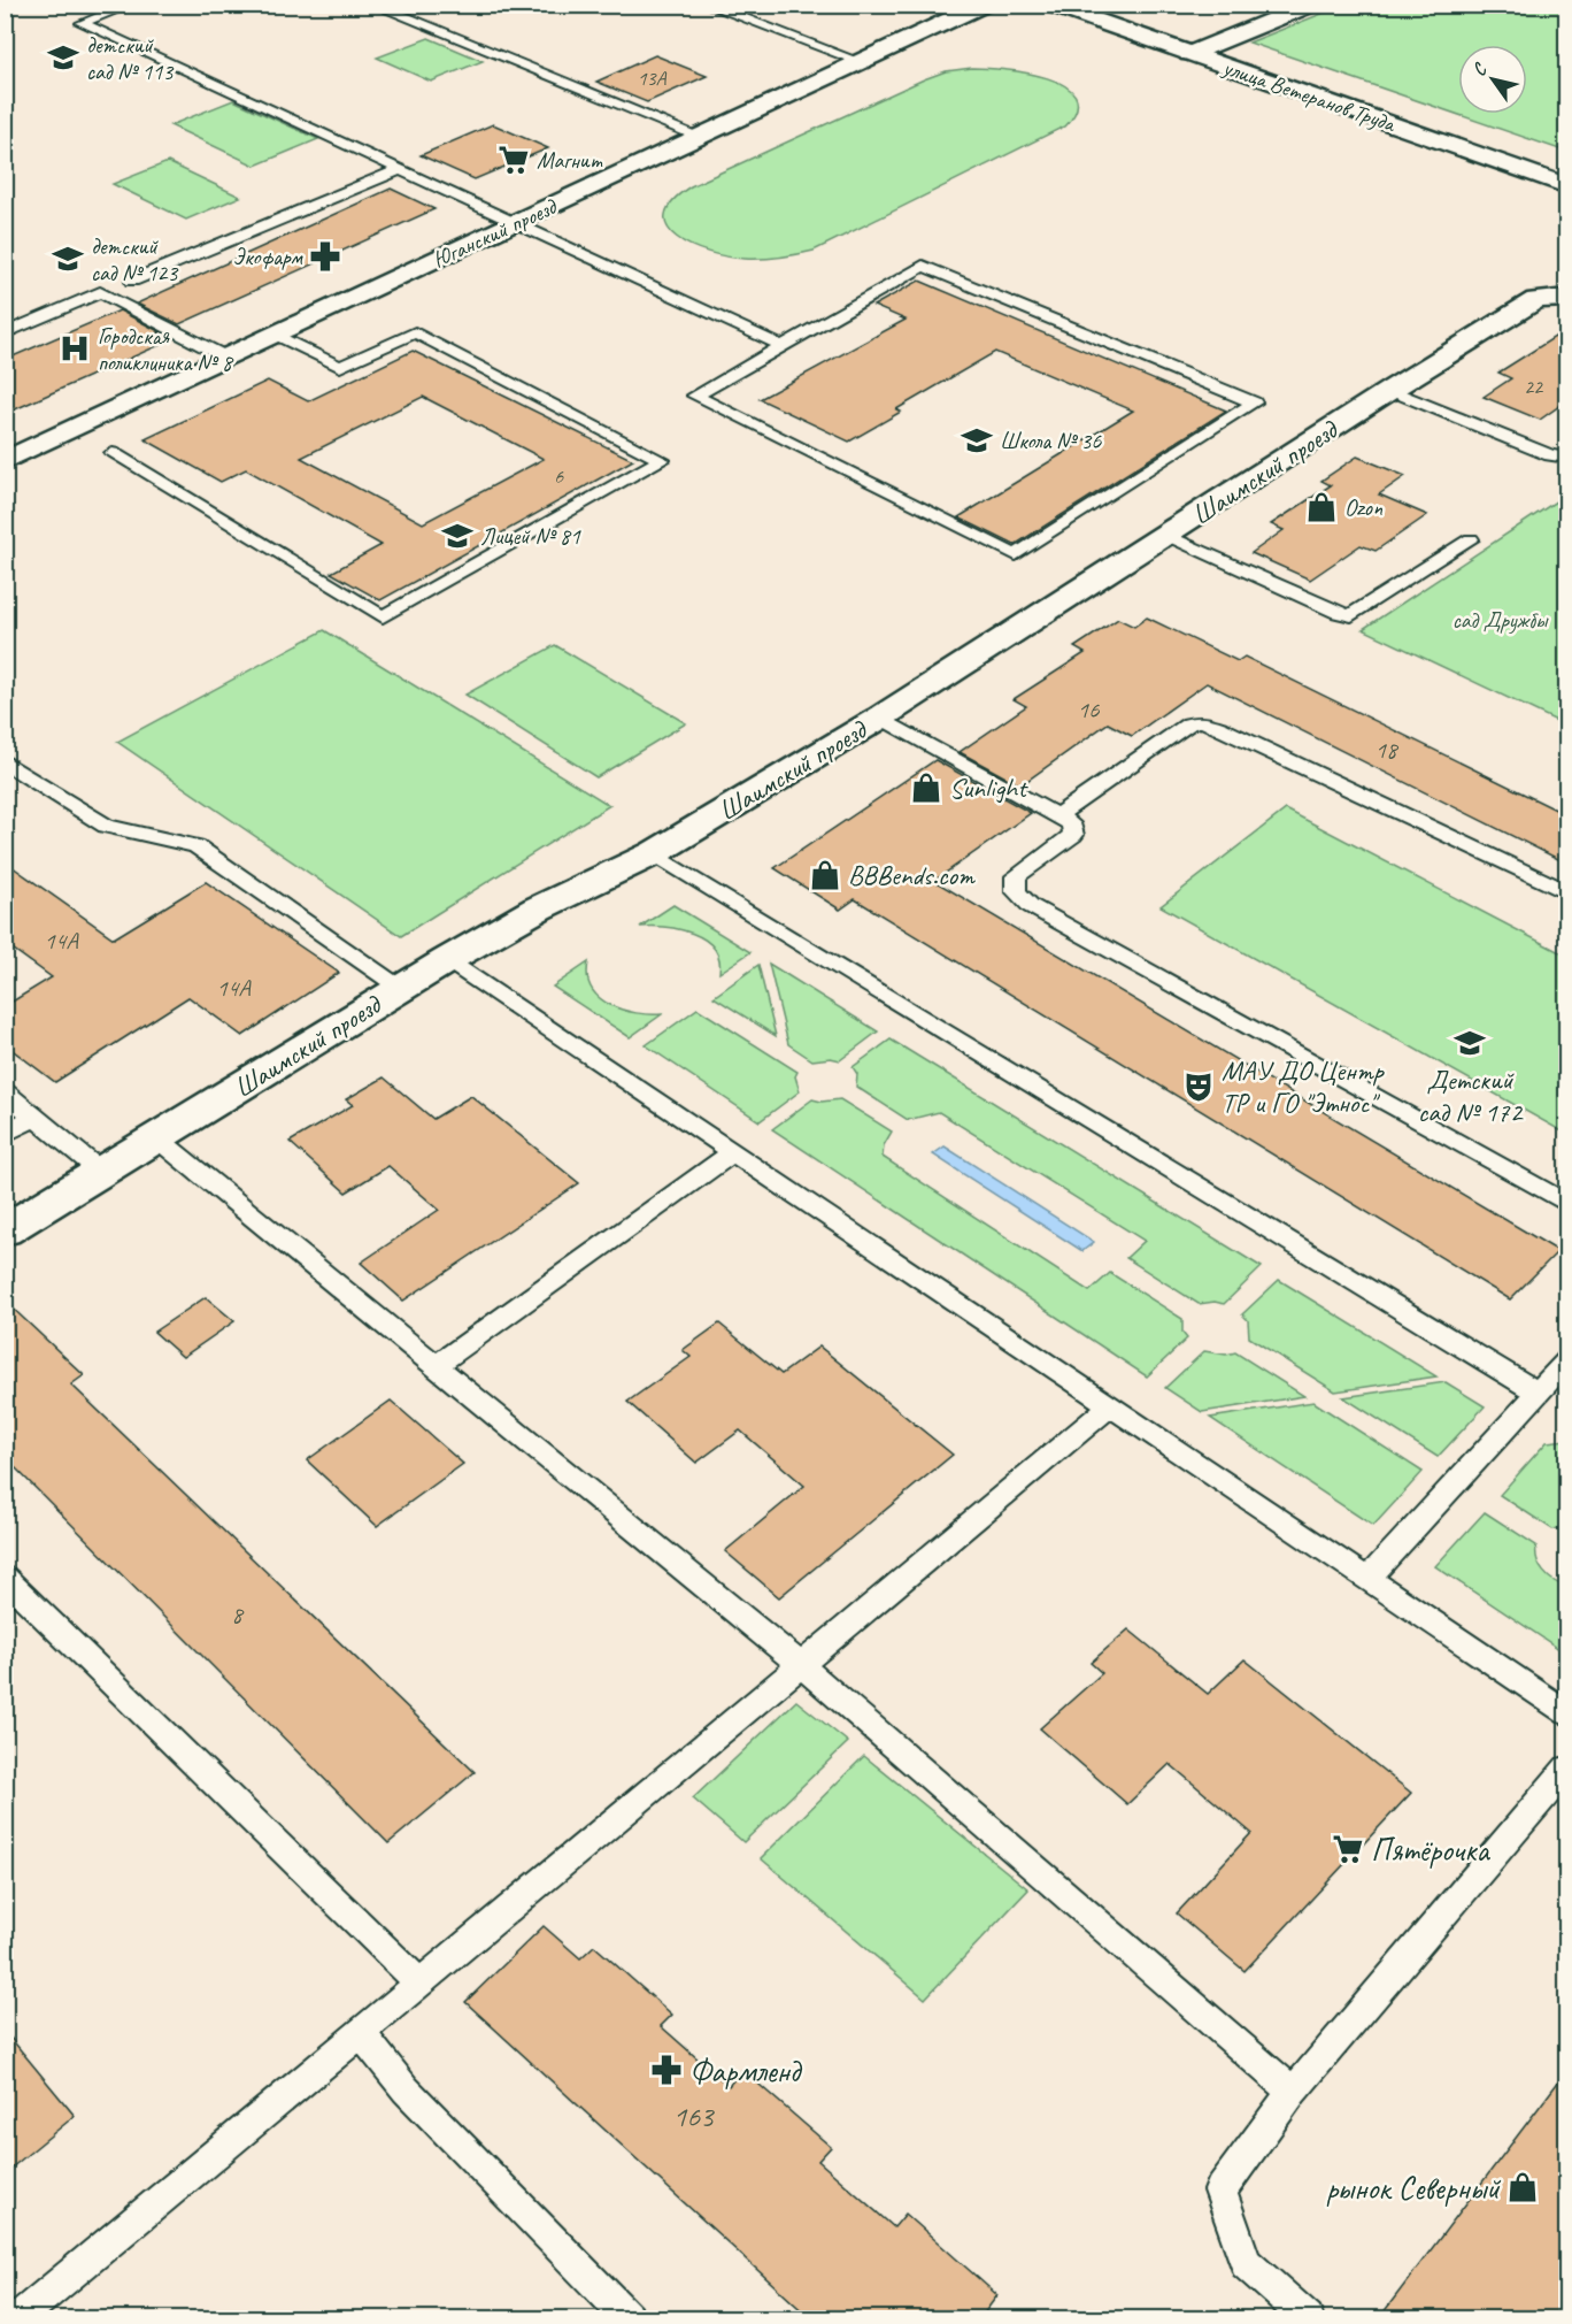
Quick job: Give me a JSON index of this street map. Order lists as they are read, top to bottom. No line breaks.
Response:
{"streets":{"street":["улица Ветеранов Труда","Юганский проезд","Шаимский проезд"]},"parks":["сад Дружбы"],"places":{"school or university":["детский сад № 113","детский сад № 123","Школа № 36","Лицей № 81","Детский сад № 172"],"supermarket":["Магнит","Пятёрочка"],"pharmacy":["Экофарм","Фармленд"],"hospital":["Городская поликлиника № 8"],"shop":["Ozon","Sunlight","BBBends.com","рынок Северный"],"theatre":["МАУ ДО Центр ТР и ГО \"Этнос\""]},"house_numbers":["13А","22","6","16","18","14А","14А","8","163"],"north":"top left"}
